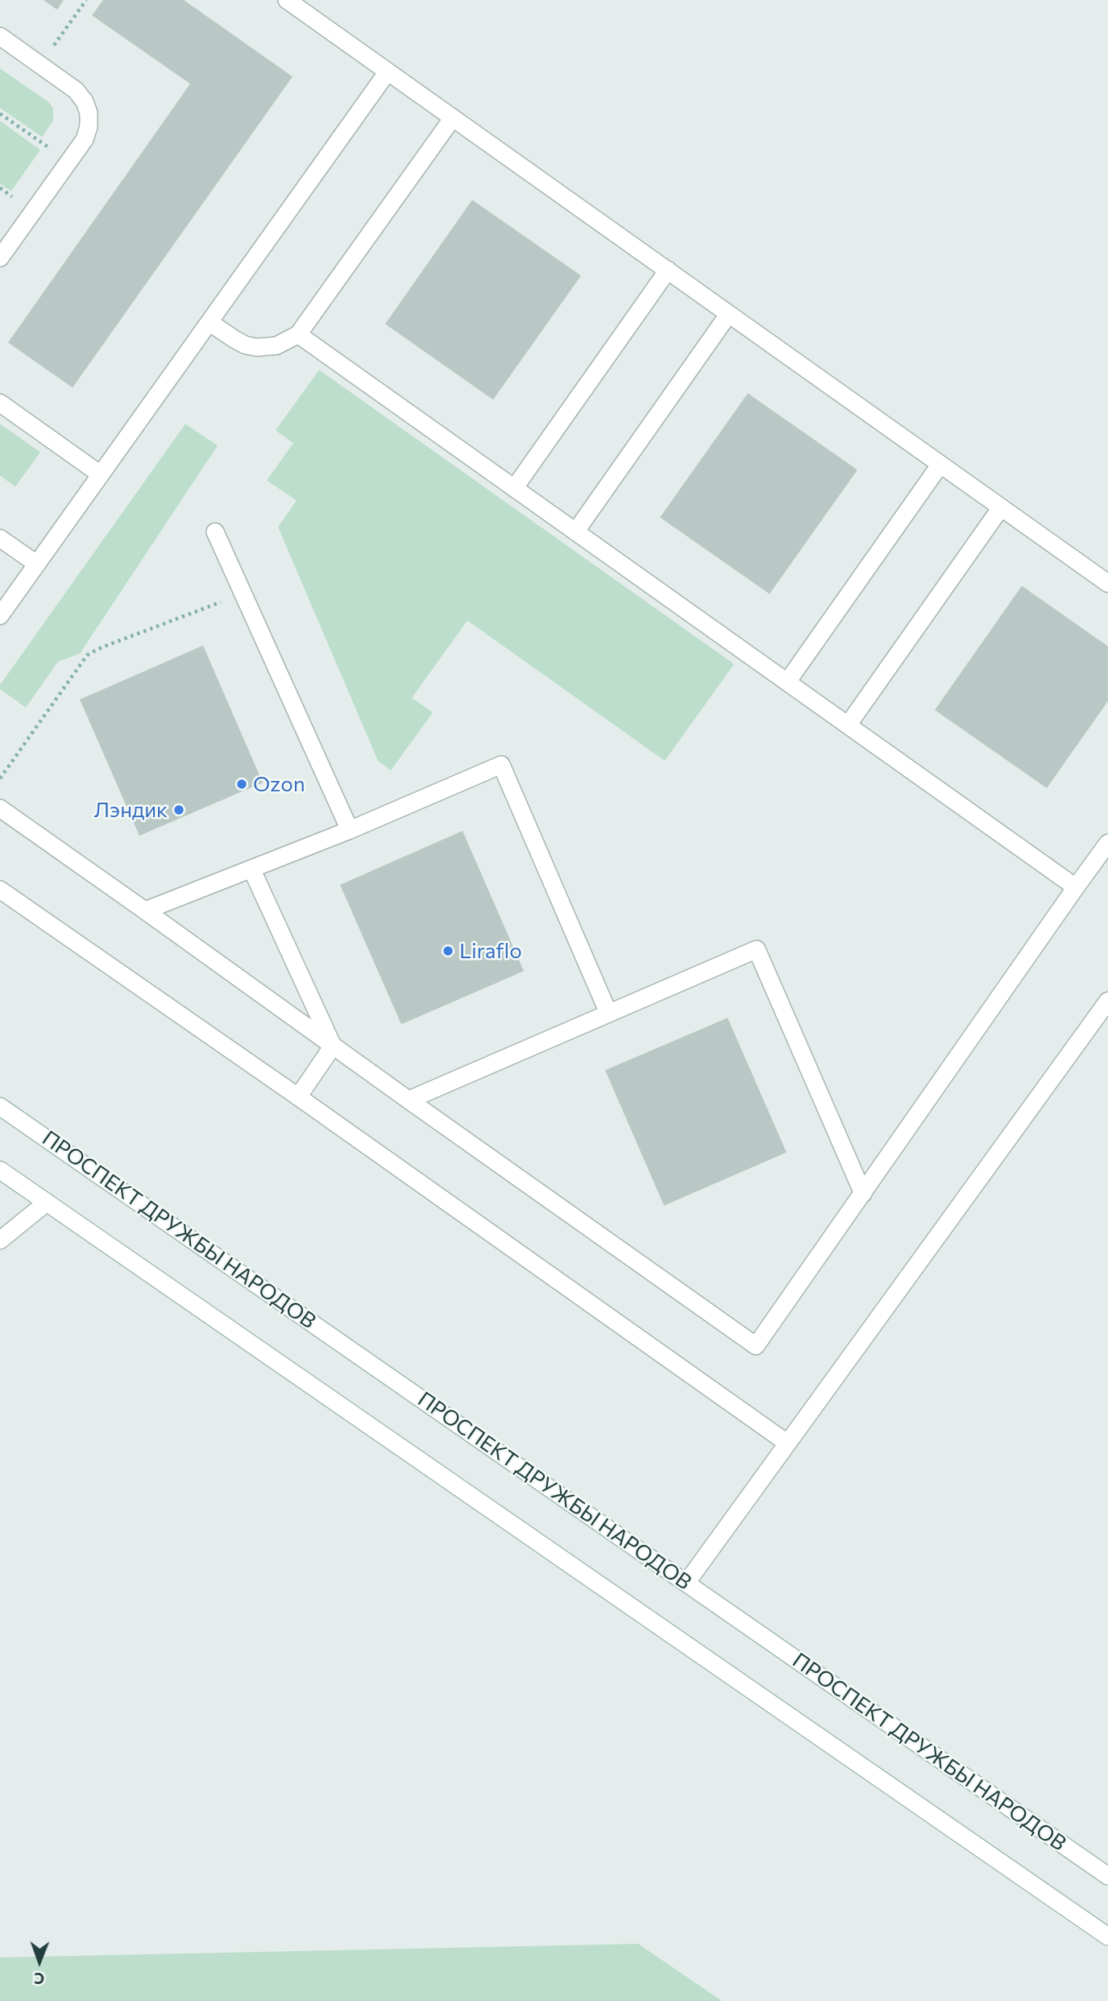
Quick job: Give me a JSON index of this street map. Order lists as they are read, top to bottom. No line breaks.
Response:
{"streets":{"main road":["ПРОСПЕКТ ДРУЖБЫ НАРОДОВ"]},"places":["Ozon","Лэндик","Liraflo"],"north":"bottom"}
